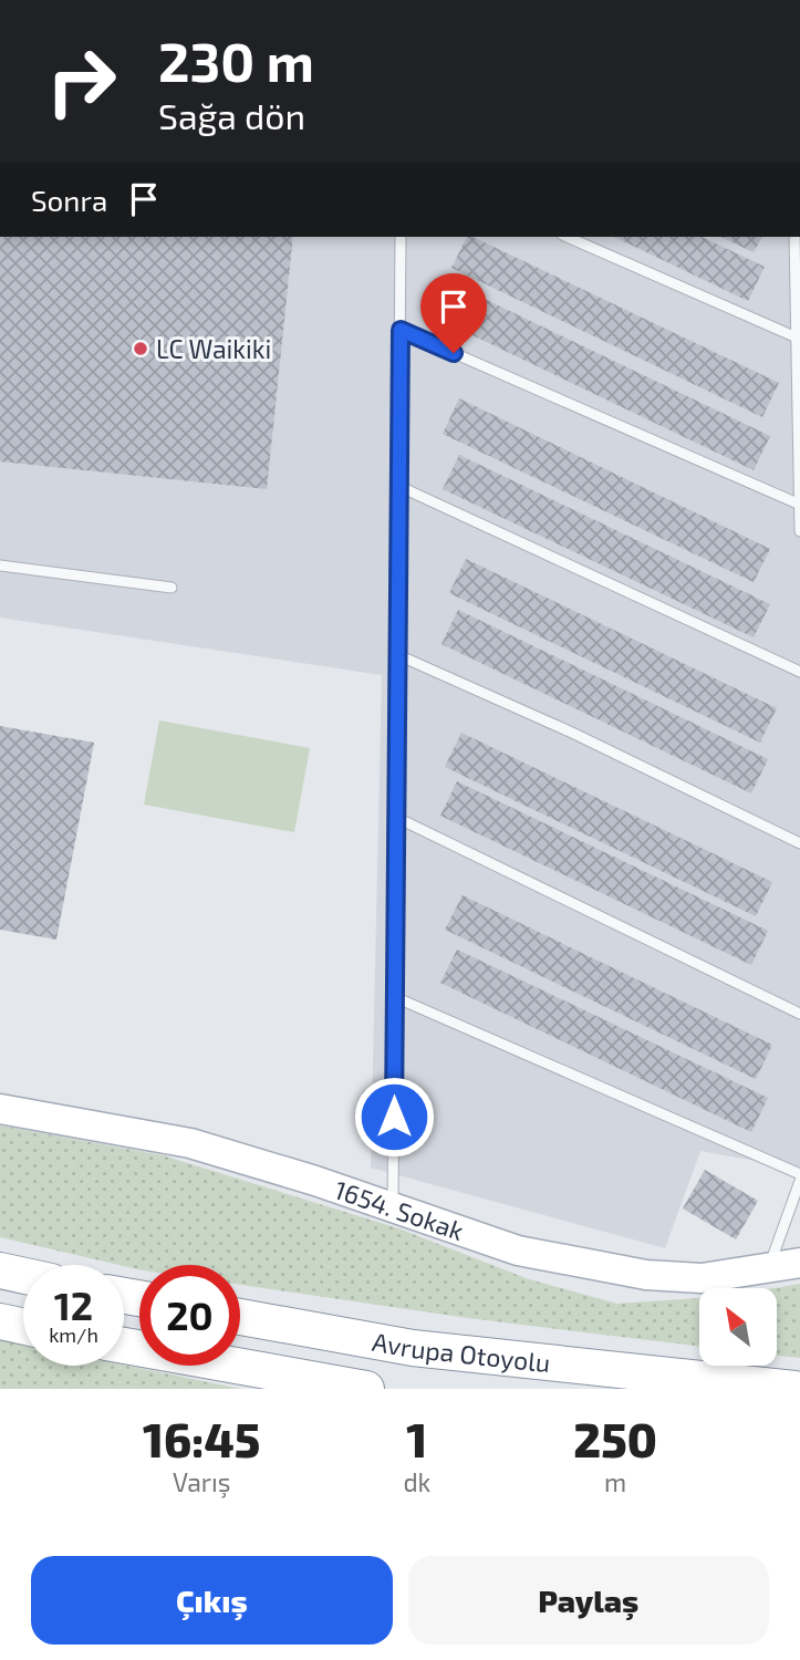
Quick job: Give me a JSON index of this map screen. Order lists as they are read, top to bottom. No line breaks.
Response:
{"streets":{"highway":["Avrupa Otoyolu"],"main road":["1654. Sokak"]},"places":["LC Waikiki"],"north":"top left","page":{"turn":["230 m","Sağa dön"],"then":"Sonra","speed":"12 km/h","limit":"20","eta":["16:45","Varış","1","dk","250","m"],"buttons":["Çıkış","Paylaş"]}}
